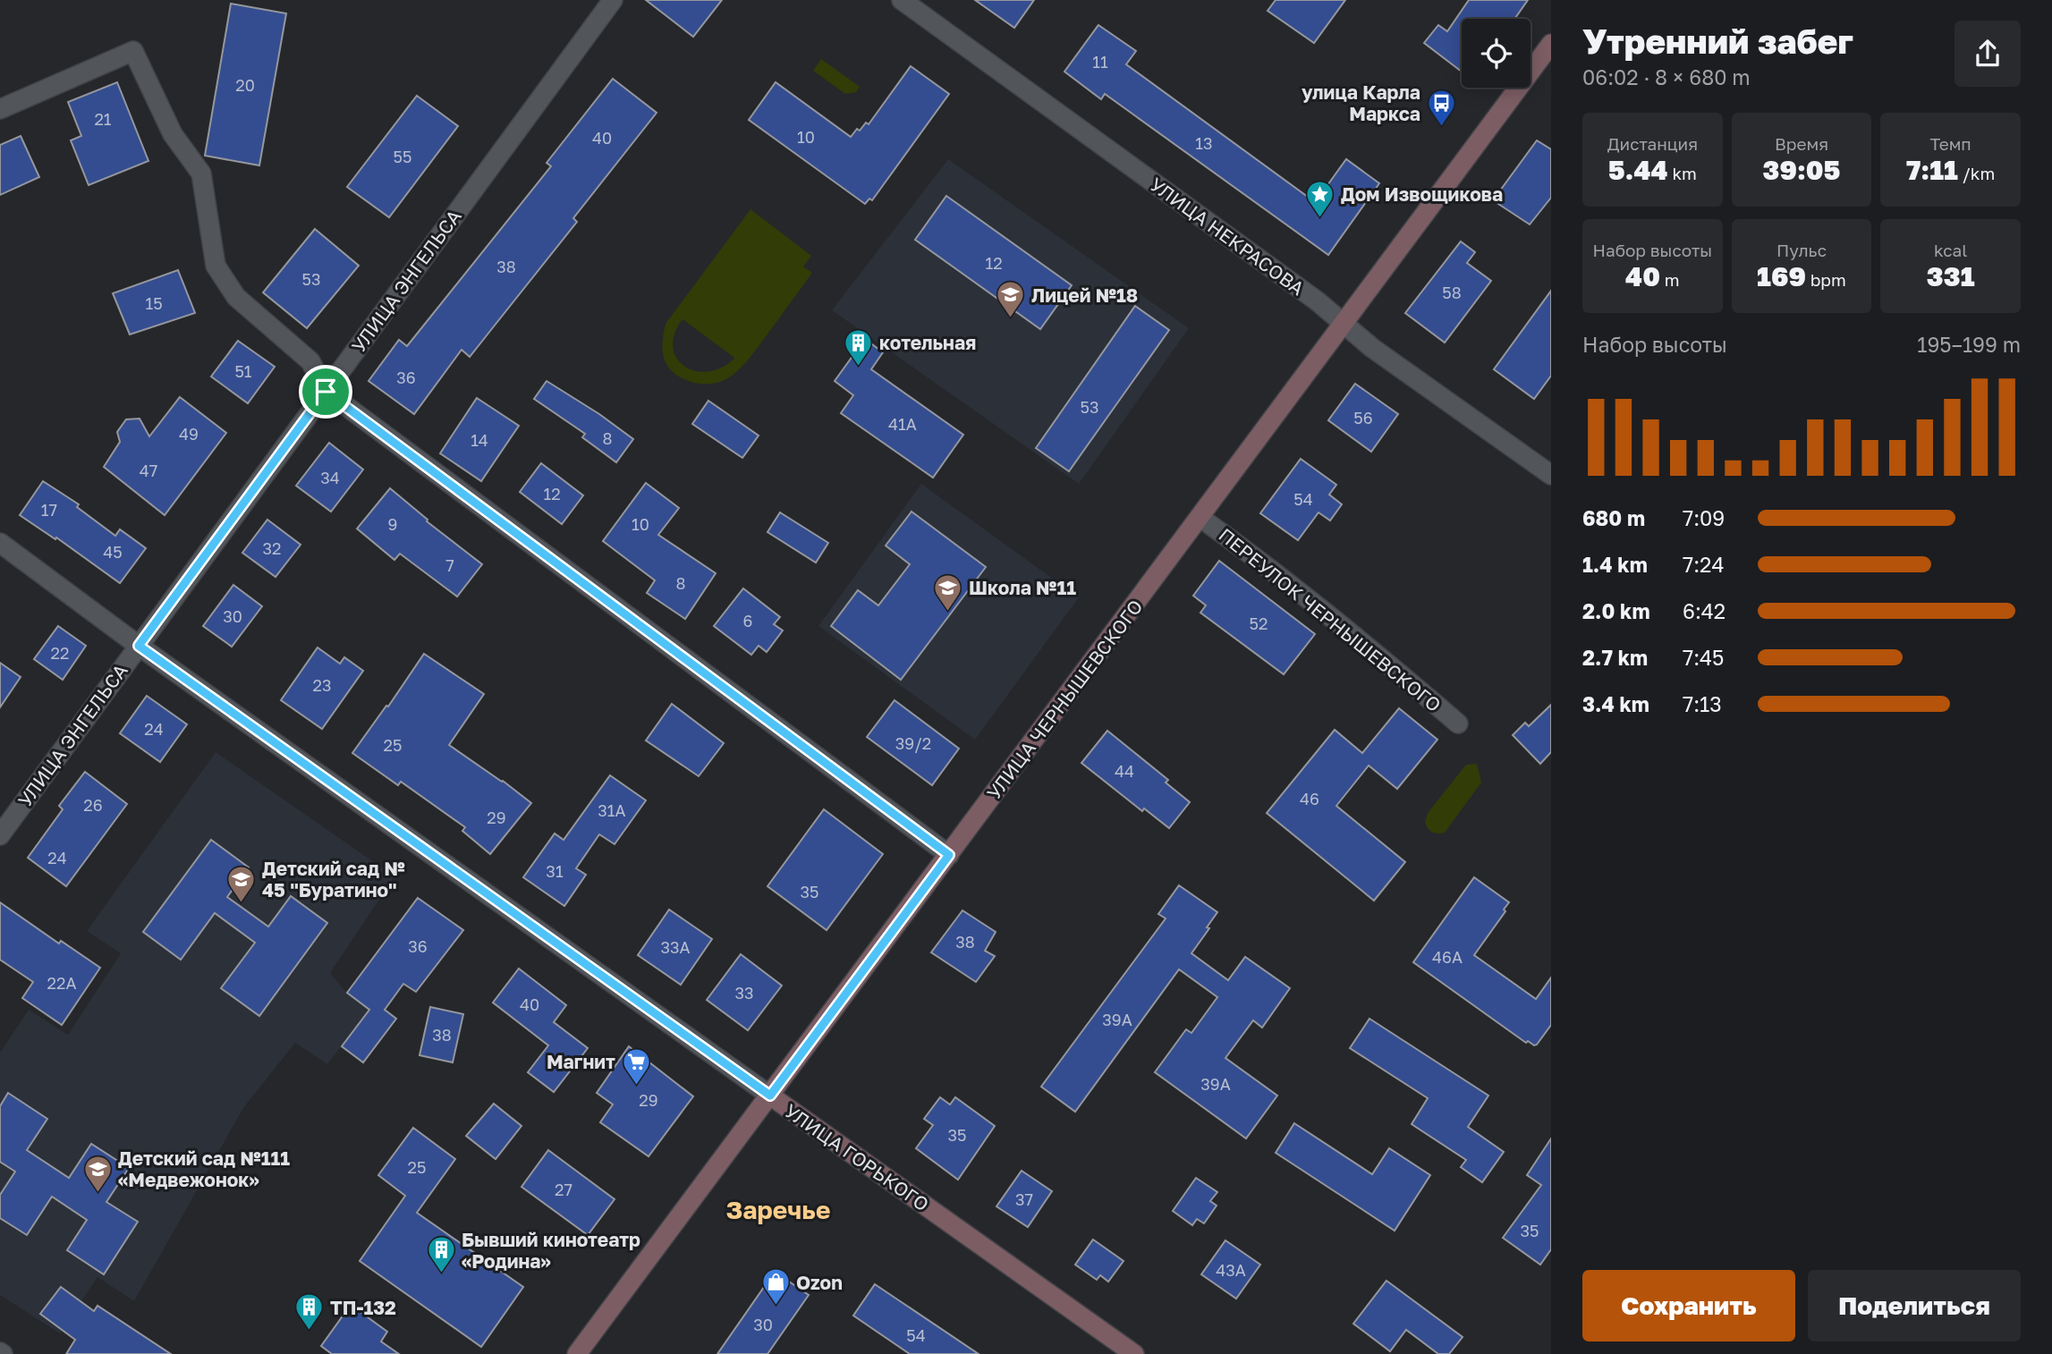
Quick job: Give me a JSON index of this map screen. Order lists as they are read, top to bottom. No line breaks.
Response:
{"streets":{"main road":["УЛИЦА ЧЕРНЫШЕВСКОГО","УЛИЦА ГОРЬКОГО"],"street":["УЛИЦА НЕКРАСОВА","УЛИЦА ЭНГЕЛЬСА","ПЕРЕУЛОК ЧЕРНЫШЕВСКОГО"]},"crossings":[["УЛИЦА НЕКРАСОВА","УЛИЦА ЧЕРНЫШЕВСКОГО"],["УЛИЦА ЭНГЕЛЬСА","УЛИЦА ГОРЬКОГО"],["ПЕРЕУЛОК ЧЕРНЫШЕВСКОГО","УЛИЦА ЧЕРНЫШЕВСКОГО"],["УЛИЦА ЧЕРНЫШЕВСКОГО","УЛИЦА ГОРЬКОГО"]],"districts":["Заречье"],"places":{"bus stop":["улица Карла Маркса"],"place":["Дом Извощикова"],"school or university":["Лицей №18","Школа №11","Детский сад № 45 \"Буратино\"","Детский сад №111 «Медвежонок»"],"building":["котельная","Бывший кинотеатр «Родина»","ТП-132"],"supermarket":["Магнит"],"shop":["Ozon"]},"house_numbers":["11","20","21","10","40","13","55","12","38","53","58","15","51","36","53","56","41А","49","8","14","47","34","12","54","17","9","10","32","45","7","8","30","6","52","22","23","24","39/2","25","44","46","26","31А","29","24","31","35","38","36","33А","46А","22А","33","40","39А","38","39А","29","35","25","27","37","35","43А","30","54"],"page":{"heading":["Утренний забег","06:02 · 8 × 680 m"],"stats":[["Дистанция","5.44 km"],["Время","39:05"],["Темп","7:11 /km"],["Набор высоты","40 m"],["Пульс","169 bpm"],["kcal","331"]],"chart":["Набор высоты","195–199 m"],"list":[{"name":"680 m","note":"7:09"},{"name":"1.4 km","note":"7:24"},{"name":"2.0 km","note":"6:42"},{"name":"2.7 km","note":"7:45"},{"name":"3.4 km","note":"7:13"}],"buttons":["Сохранить","Поделиться"]}}
